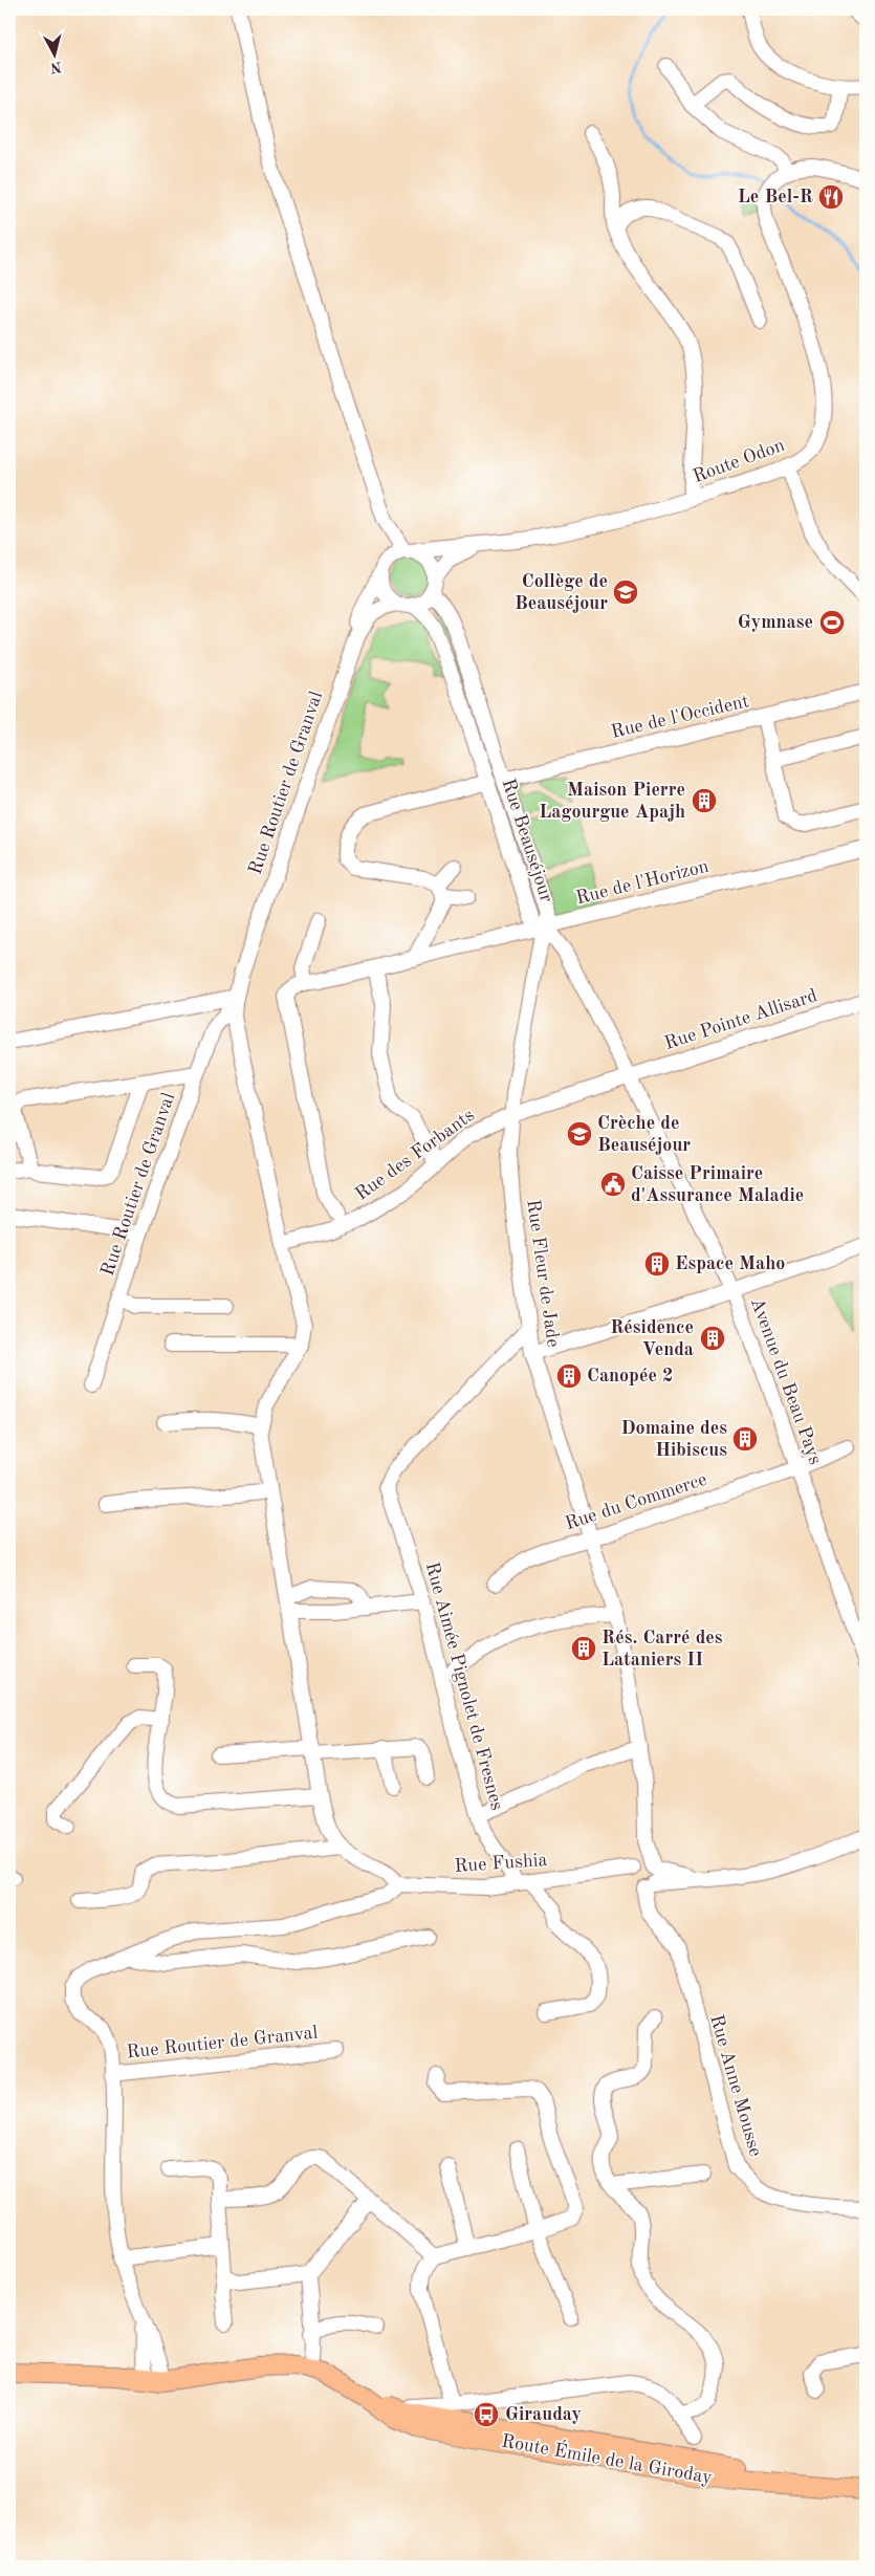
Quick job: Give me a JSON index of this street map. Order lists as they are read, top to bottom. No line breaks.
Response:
{"streets":{"main road":["Route Émile de la Giroday"],"street":["Route Odon","Rue de l'Occident","Rue Routier de Granval","Rue Beauséjour","Rue de l'Horizon","Rue Pointe Allisard","Rue des Forbants","Rue Fleur de Jade","Avenue du Beau Pays","Rue du Commerce","Rue Aimée Pignolet de Fresnes","Rue Fushia","Rue Anne Mousse"]},"crossings":[["Route Odon","Rue Beauséjour"],["Rue de l'Occident","Rue Beauséjour"],["Rue Routier de Granval","Rue des Forbants"],["Rue Routier de Granval","Rue Fushia"],["Rue Routier de Granval","Route Émile de la Giroday"],["Rue Beauséjour","Rue de l'Horizon"],["Rue Beauséjour","Rue Fleur de Jade"],["Rue Beauséjour","Avenue du Beau Pays"],["Rue de l'Horizon","Rue Fleur de Jade"],["Rue de l'Horizon","Avenue du Beau Pays"],["Rue Pointe Allisard","Rue des Forbants"],["Rue Pointe Allisard","Rue Fleur de Jade"],["Rue Pointe Allisard","Avenue du Beau Pays"],["Rue des Forbants","Rue Fleur de Jade"],["Rue Fleur de Jade","Avenue du Beau Pays"],["Rue Fleur de Jade","Rue du Commerce"],["Rue Fleur de Jade","Rue Aimée Pignolet de Fresnes"],["Rue Fleur de Jade","Rue Fushia"],["Rue Fleur de Jade","Rue Anne Mousse"],["Avenue du Beau Pays","Rue du Commerce"],["Rue Aimée Pignolet de Fresnes","Rue Fushia"],["Rue Fushia","Rue Anne Mousse"]],"places":{"restaurant":["Le Bel-R"],"school or university":["Collège de Beauséjour","Crèche de Beauséjour"],"sports":["Gymnase"],"building":["Maison Pierre Lagourgue Apajh","Espace Maho","Résidence Venda","Canopée 2","Domaine des Hibiscus","Rés. Carré des Lataniers II"],"public building":["Caisse Primaire d'Assurance Maladie"],"bus stop":["Girauday"]},"north":"bottom"}
